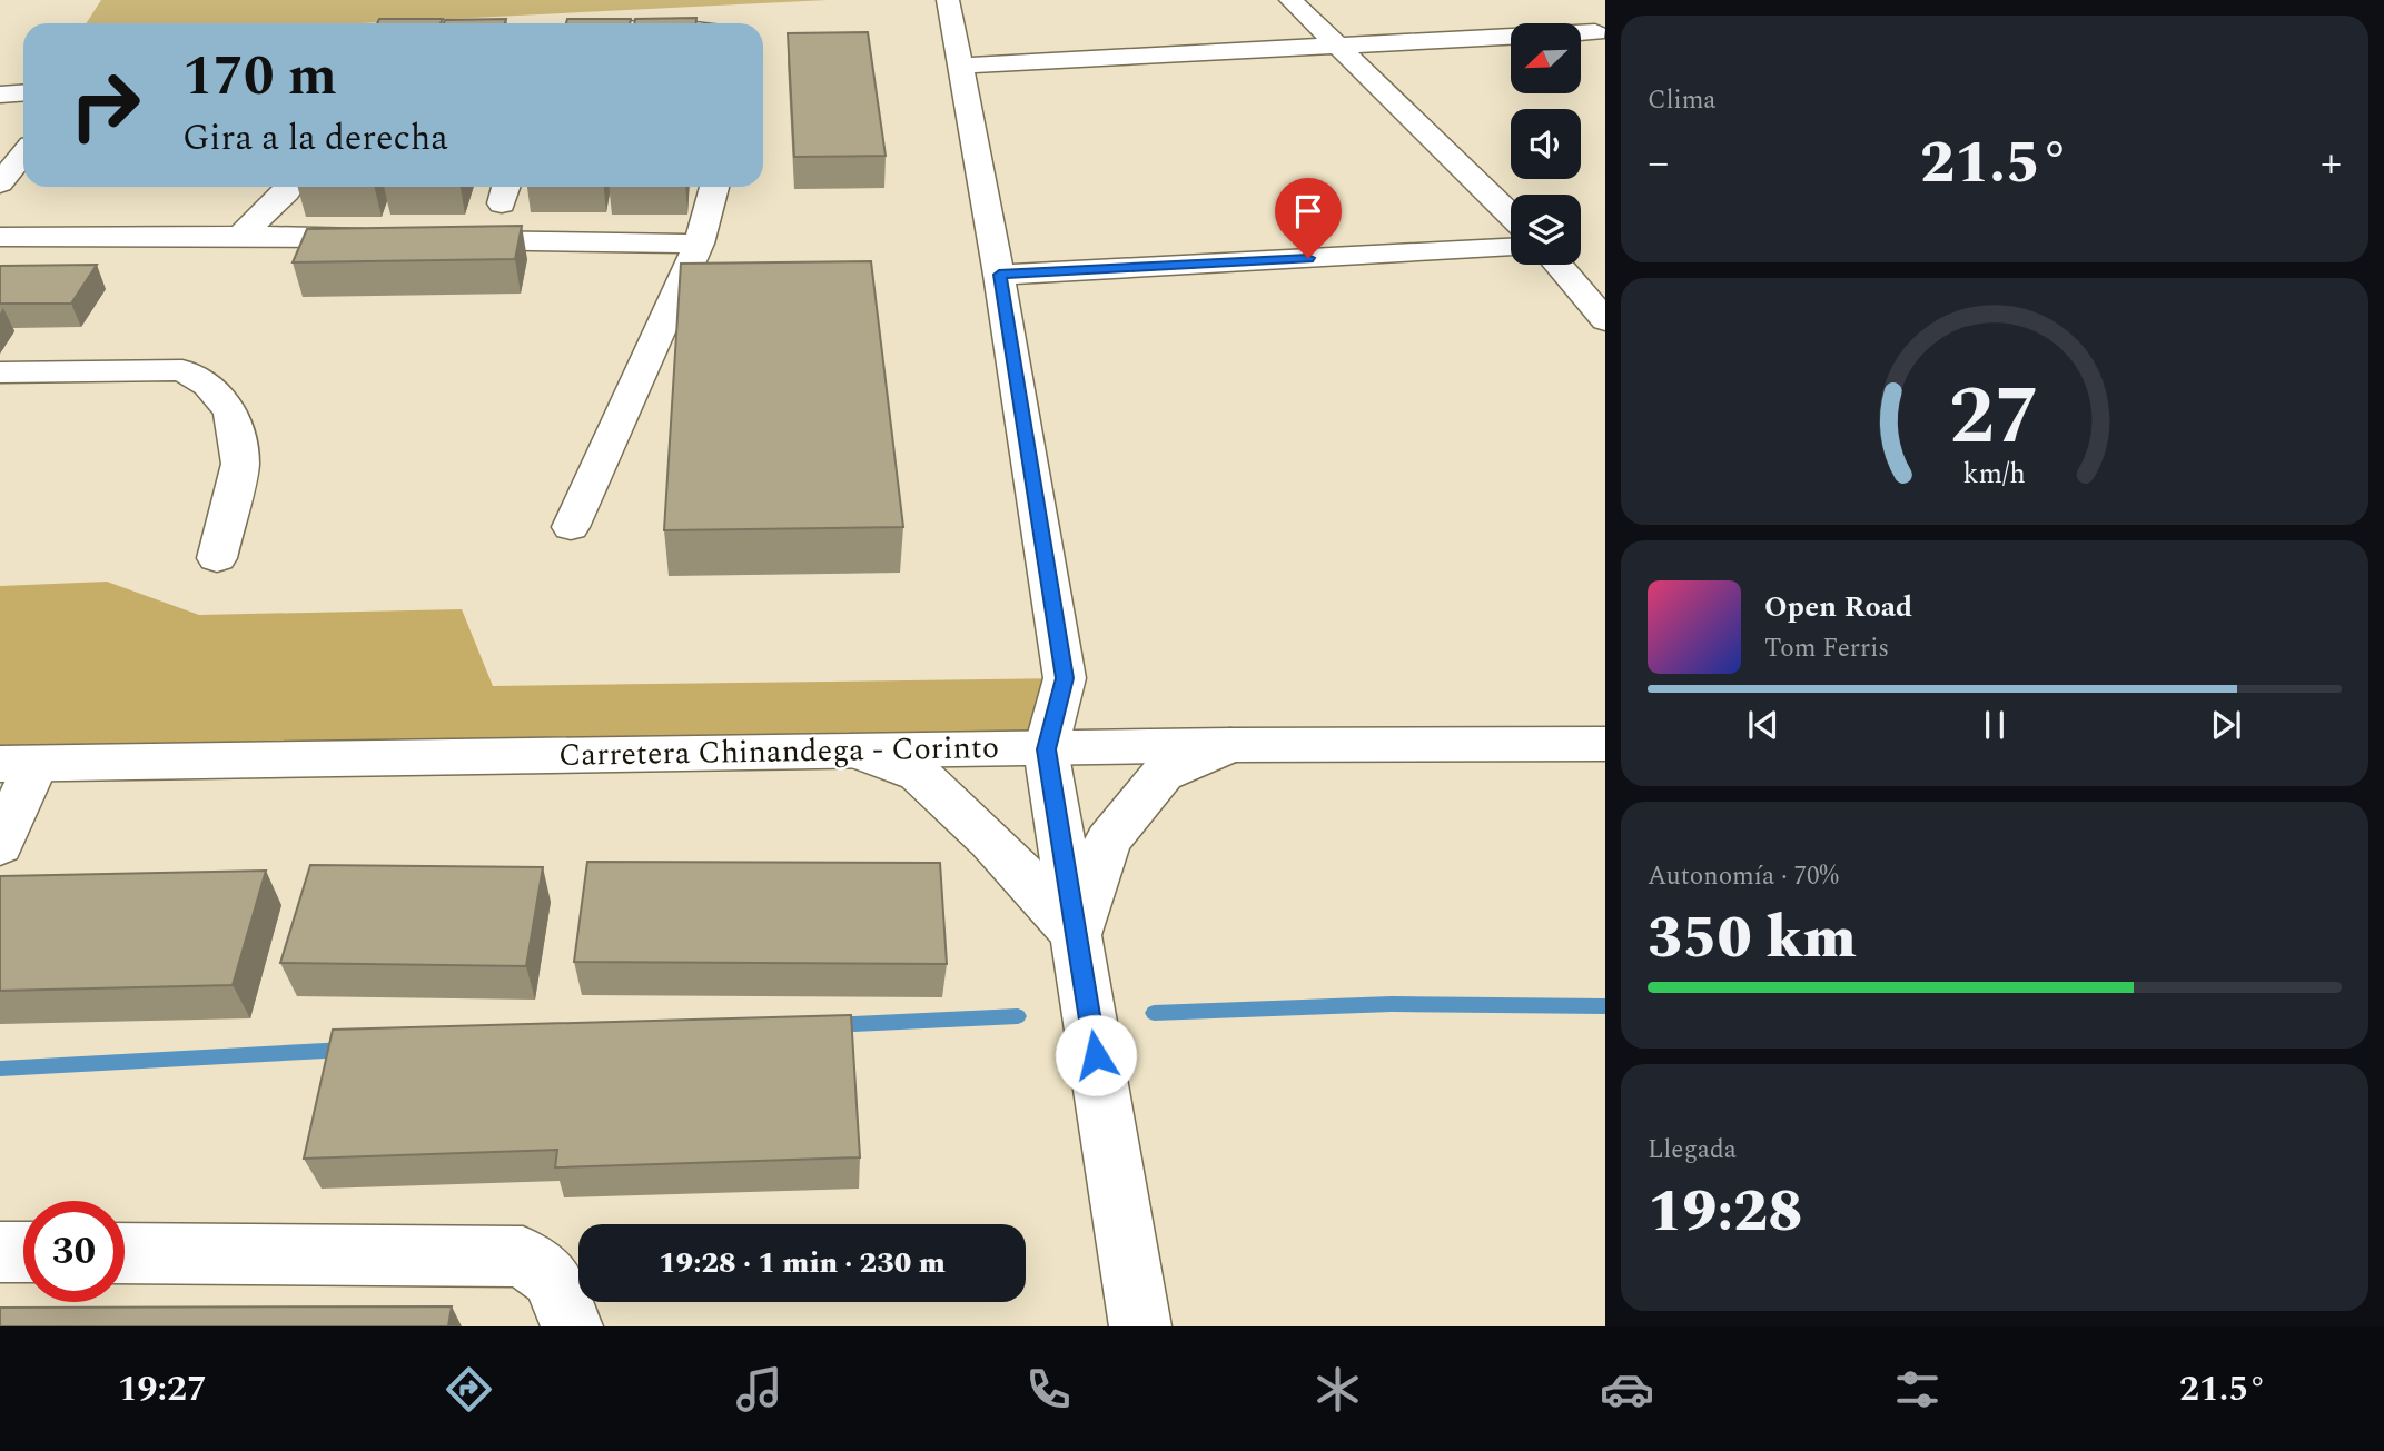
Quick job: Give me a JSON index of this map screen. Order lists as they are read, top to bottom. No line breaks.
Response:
{"streets":{"main road":["Carretera Chinandega - Corinto"]},"north":"bottom left","page":{"tile":["Clima",["Autonomía · 70%","350 km"],["Llegada","19:28"]],"turn":["170 m","Gira a la derecha"],"heat":["−","21.5°","+"],"song":["Open Road","Tom Ferris"],"limit":"30","trip":"19:28 · 1 min · 230 m","tabs":["19:27","21.5°"],"gauge":["27","km/h"]}}
